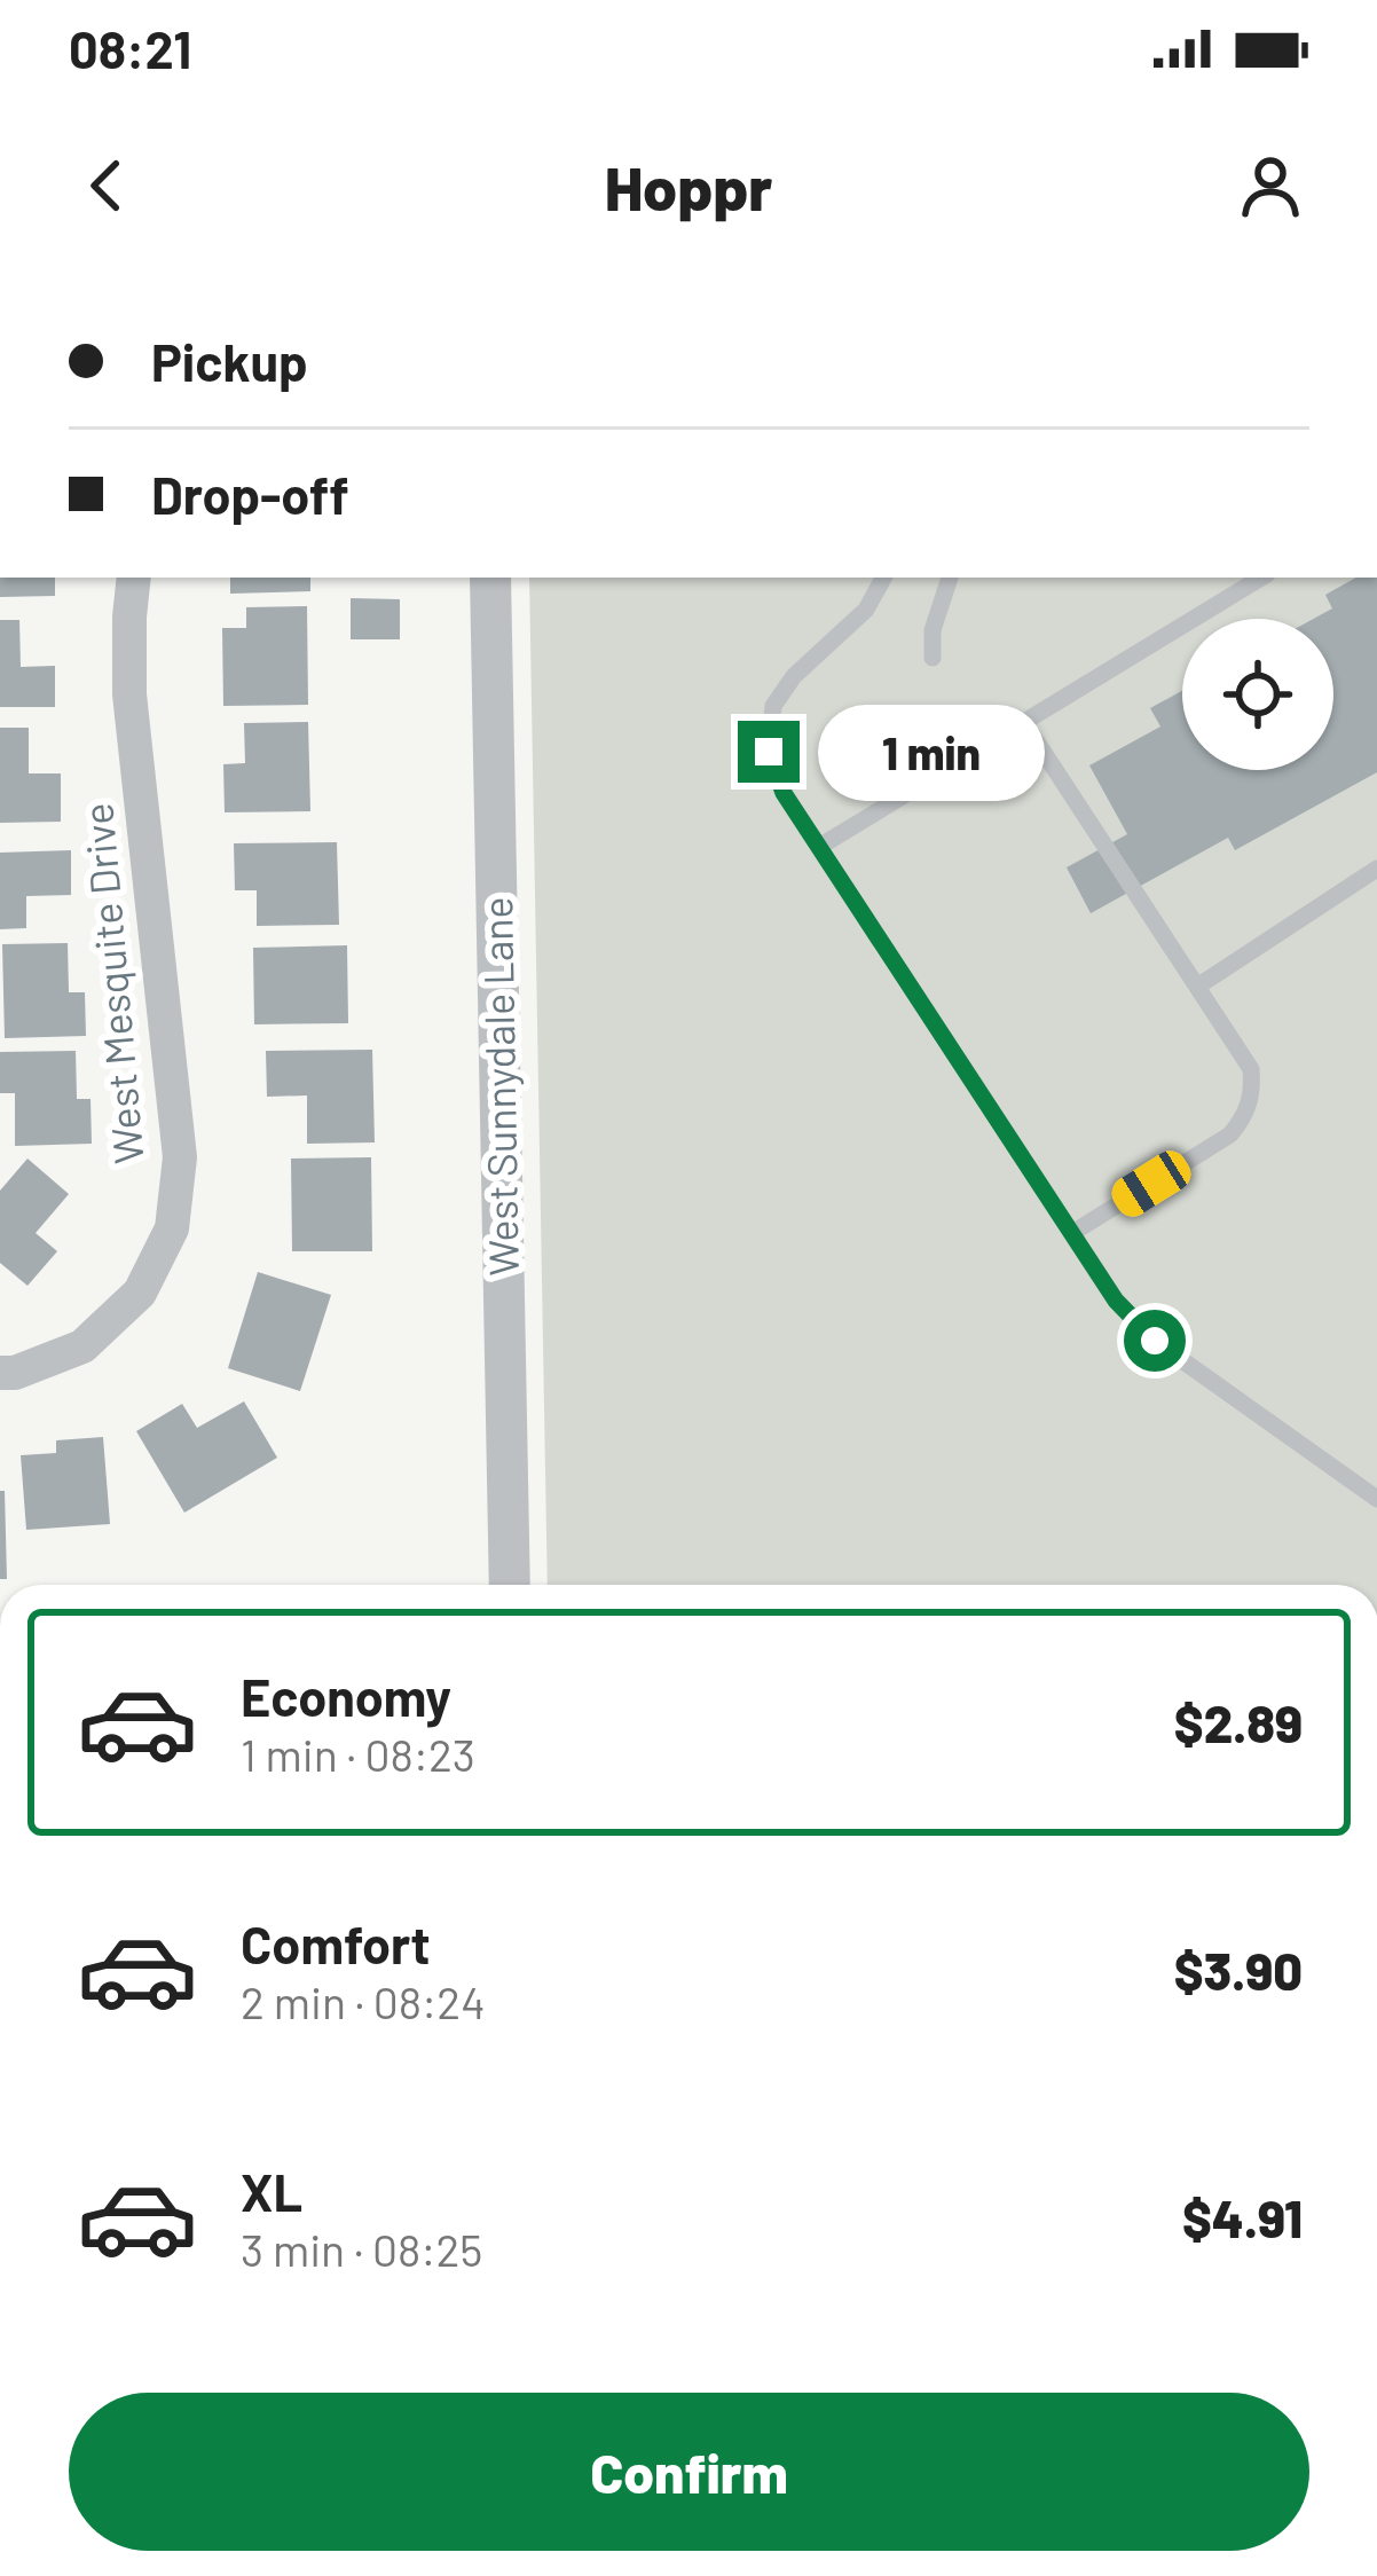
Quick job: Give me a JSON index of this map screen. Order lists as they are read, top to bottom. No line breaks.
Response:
{"streets":{"street":["West Mesquite Drive","West Sunnydale Lane"]},"page":{"status":"08:21","header":"Hoppr","banner":["Pickup","Drop-off"],"bubble":"1 min","list":[{"name":"Economy","note":"1 min · 08:23","value":"$2.89"},{"name":"Comfort","note":"2 min · 08:24","value":"$3.90"},{"name":"XL","note":"3 min · 08:25","value":"$4.91"}],"buttons":"Confirm"}}
